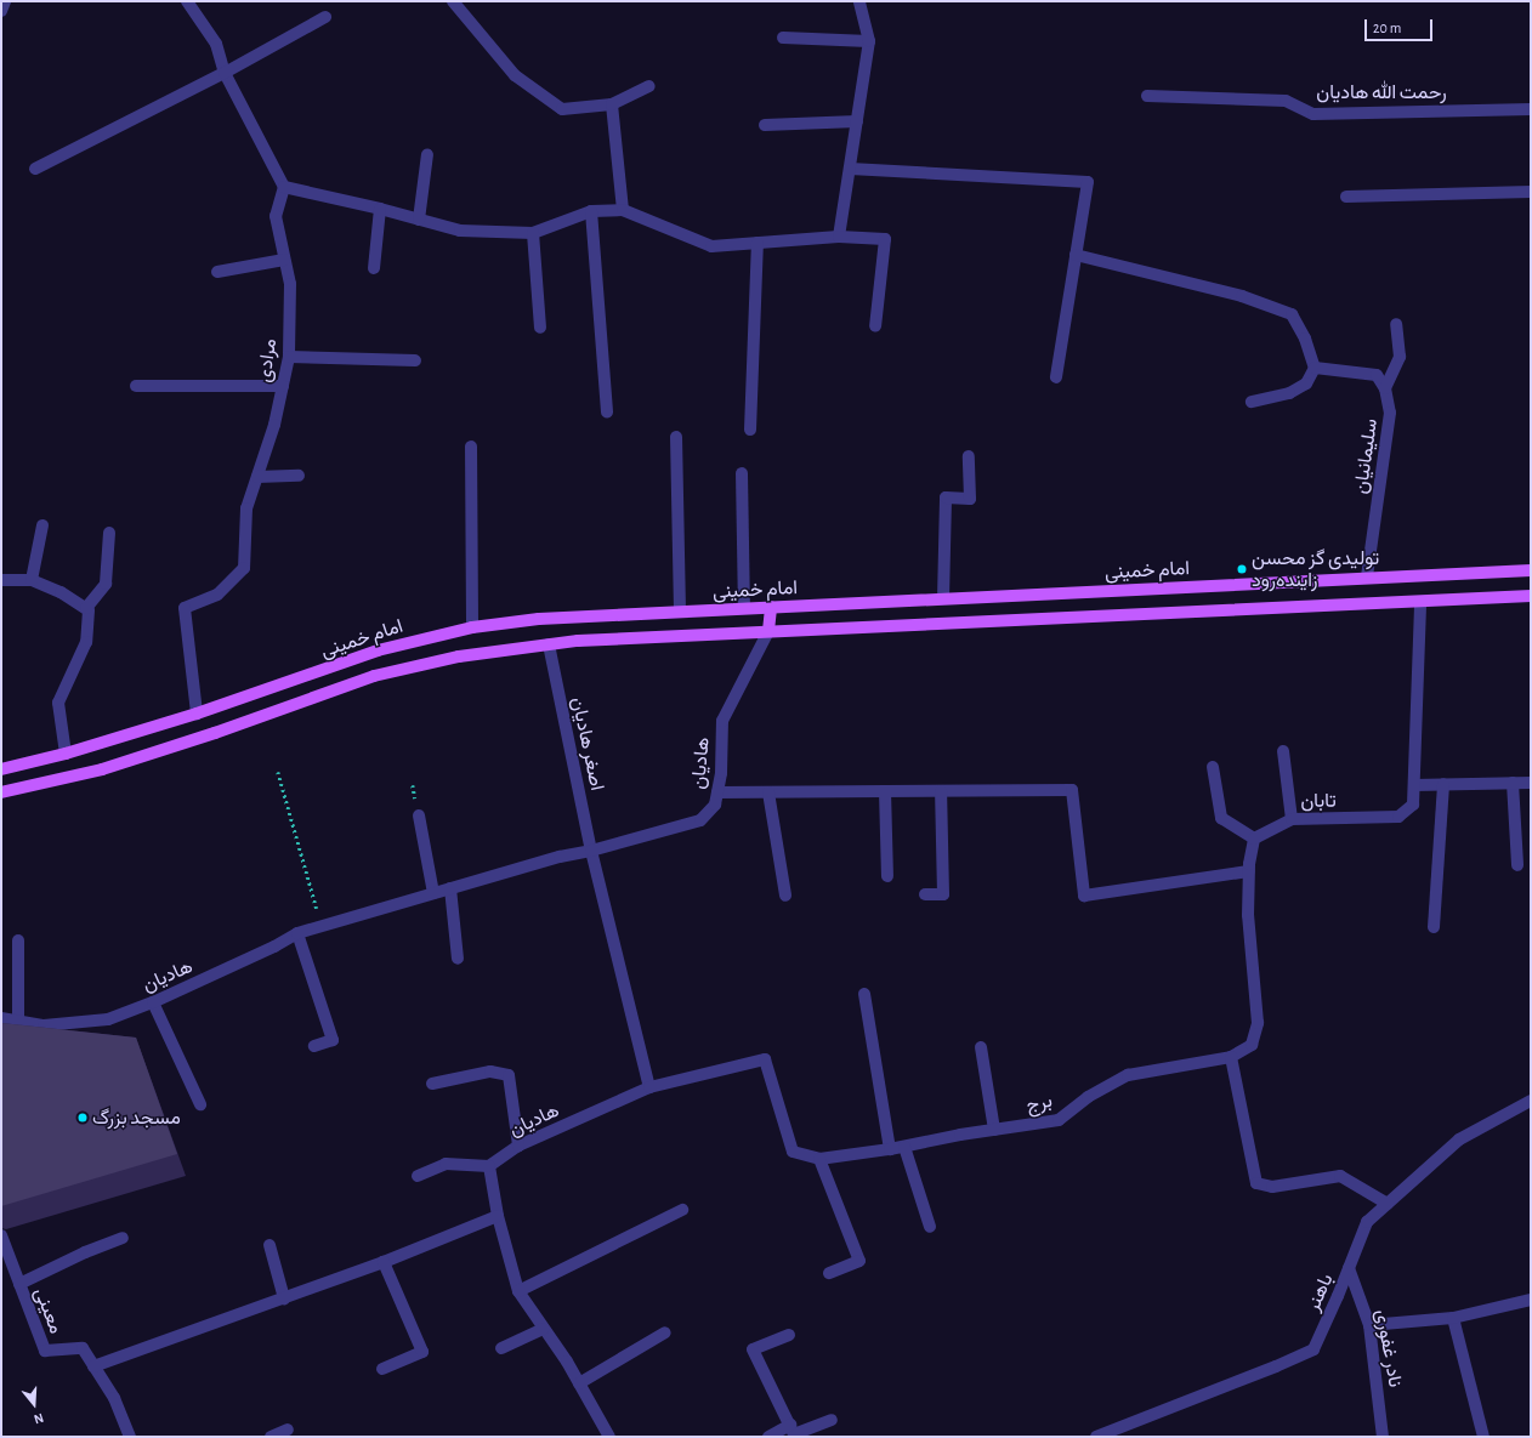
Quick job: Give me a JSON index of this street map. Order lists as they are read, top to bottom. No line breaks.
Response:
{"streets":{"main road":["امام خمینی"],"street":["رحمت الله هادیان","مرادی","سلیمانیان","اصغر هادیان","هادیان","تابان","برج","باهنر","معینی","نادر غفوری"]},"crossings":[["مرادی","امام خمینی"],["سلیمانیان","امام خمینی"],["امام خمینی","اصغر هادیان"],["امام خمینی","هادیان"],["امام خمینی","تابان"],["اصغر هادیان","هادیان"],["هادیان","برج"],["باهنر","نادر غفوری"]],"places":["تولیدی گز محسن زاینده‌رود","مسجد بزرگ"],"scale_bar":"20 m","north":"bottom"}
